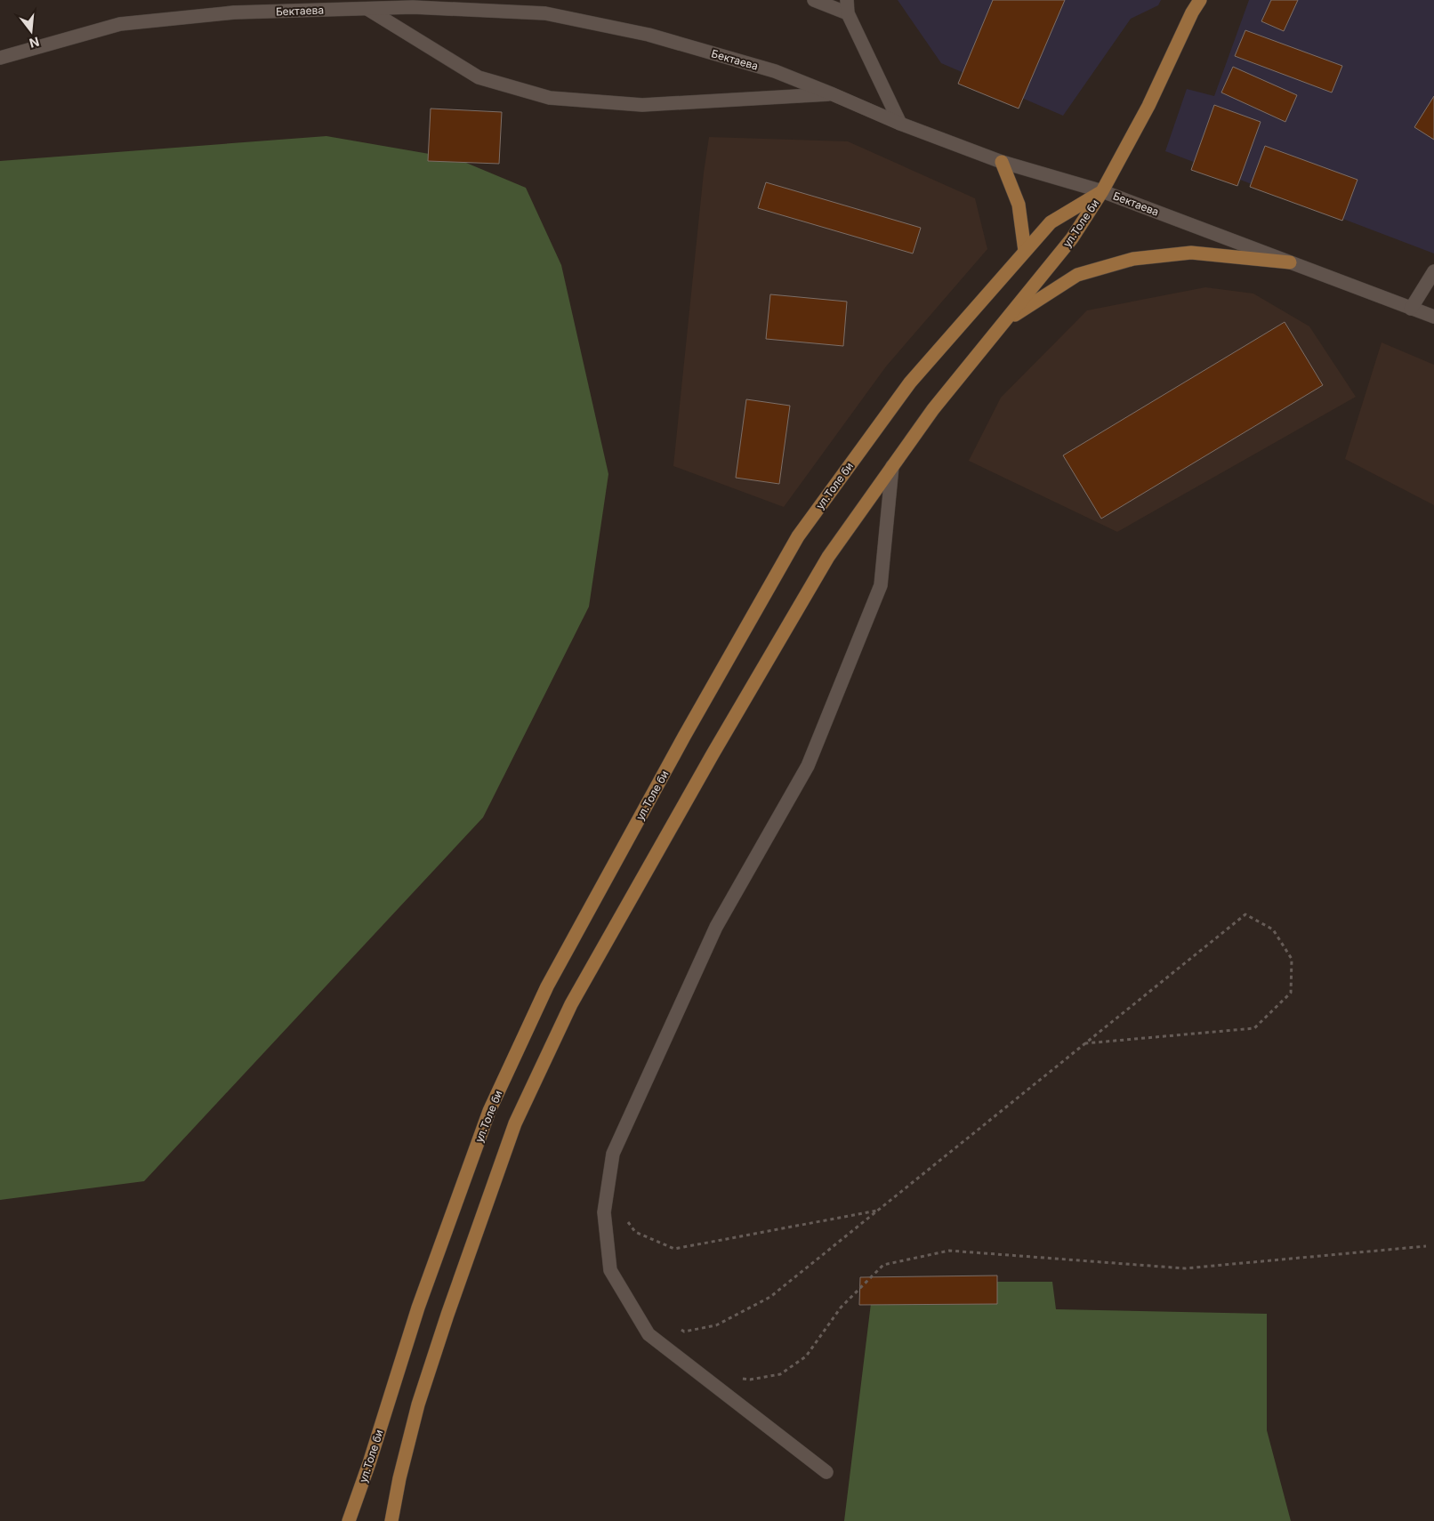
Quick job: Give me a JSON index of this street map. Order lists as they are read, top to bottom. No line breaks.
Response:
{"streets":{"main road":["ул.Толе би"],"street":["Бектаева"]},"crossings":[["Бектаева","ул.Толе би"]],"north":"bottom"}
